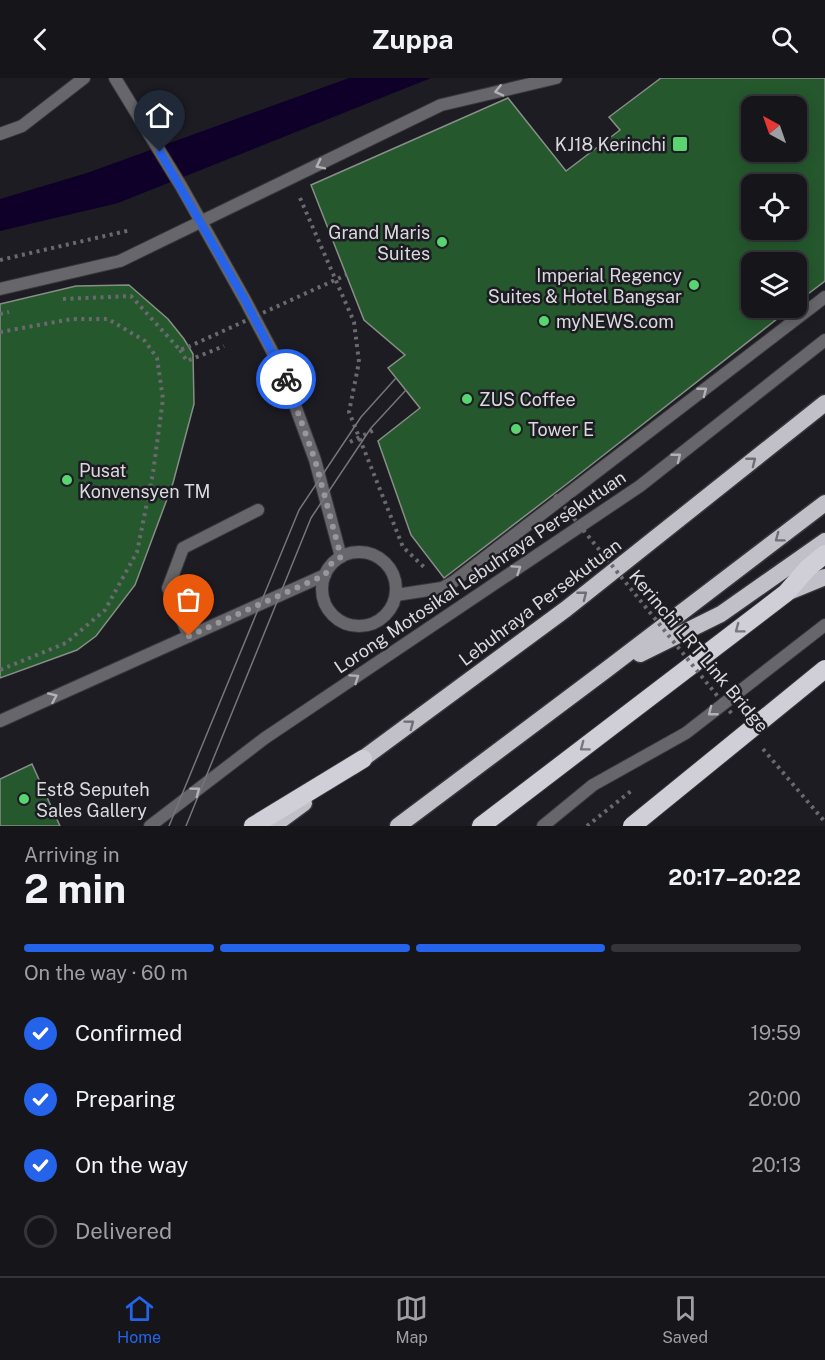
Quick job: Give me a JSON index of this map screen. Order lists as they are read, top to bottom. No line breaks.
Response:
{"streets":{"highway":["Lebuhraya Persekutuan"],"street":["Lorong Motosikal Lebuhraya Persekutuan"],"path":["Kerinchi LRT Link Bridge"]},"places":{"transit":["KJ18 Kerinchi"],"other":["Grand Maris Suites","Imperial Regency Suites & Hotel Bangsar","myNEWS.com","ZUS Coffee","Tower E","Pusat Konvensyen TM","Est8 Seputeh Sales Gallery"]},"north":"top left","page":{"header":"Zuppa","heading":["2 min","Arriving in","20:17–20:22"],"bar":"On the way · 60 m","list":[["Confirmed","19:59"],["Preparing","20:00"],["On the way","20:13"],"Delivered"],"tabs":["Home","Map","Saved"]}}
